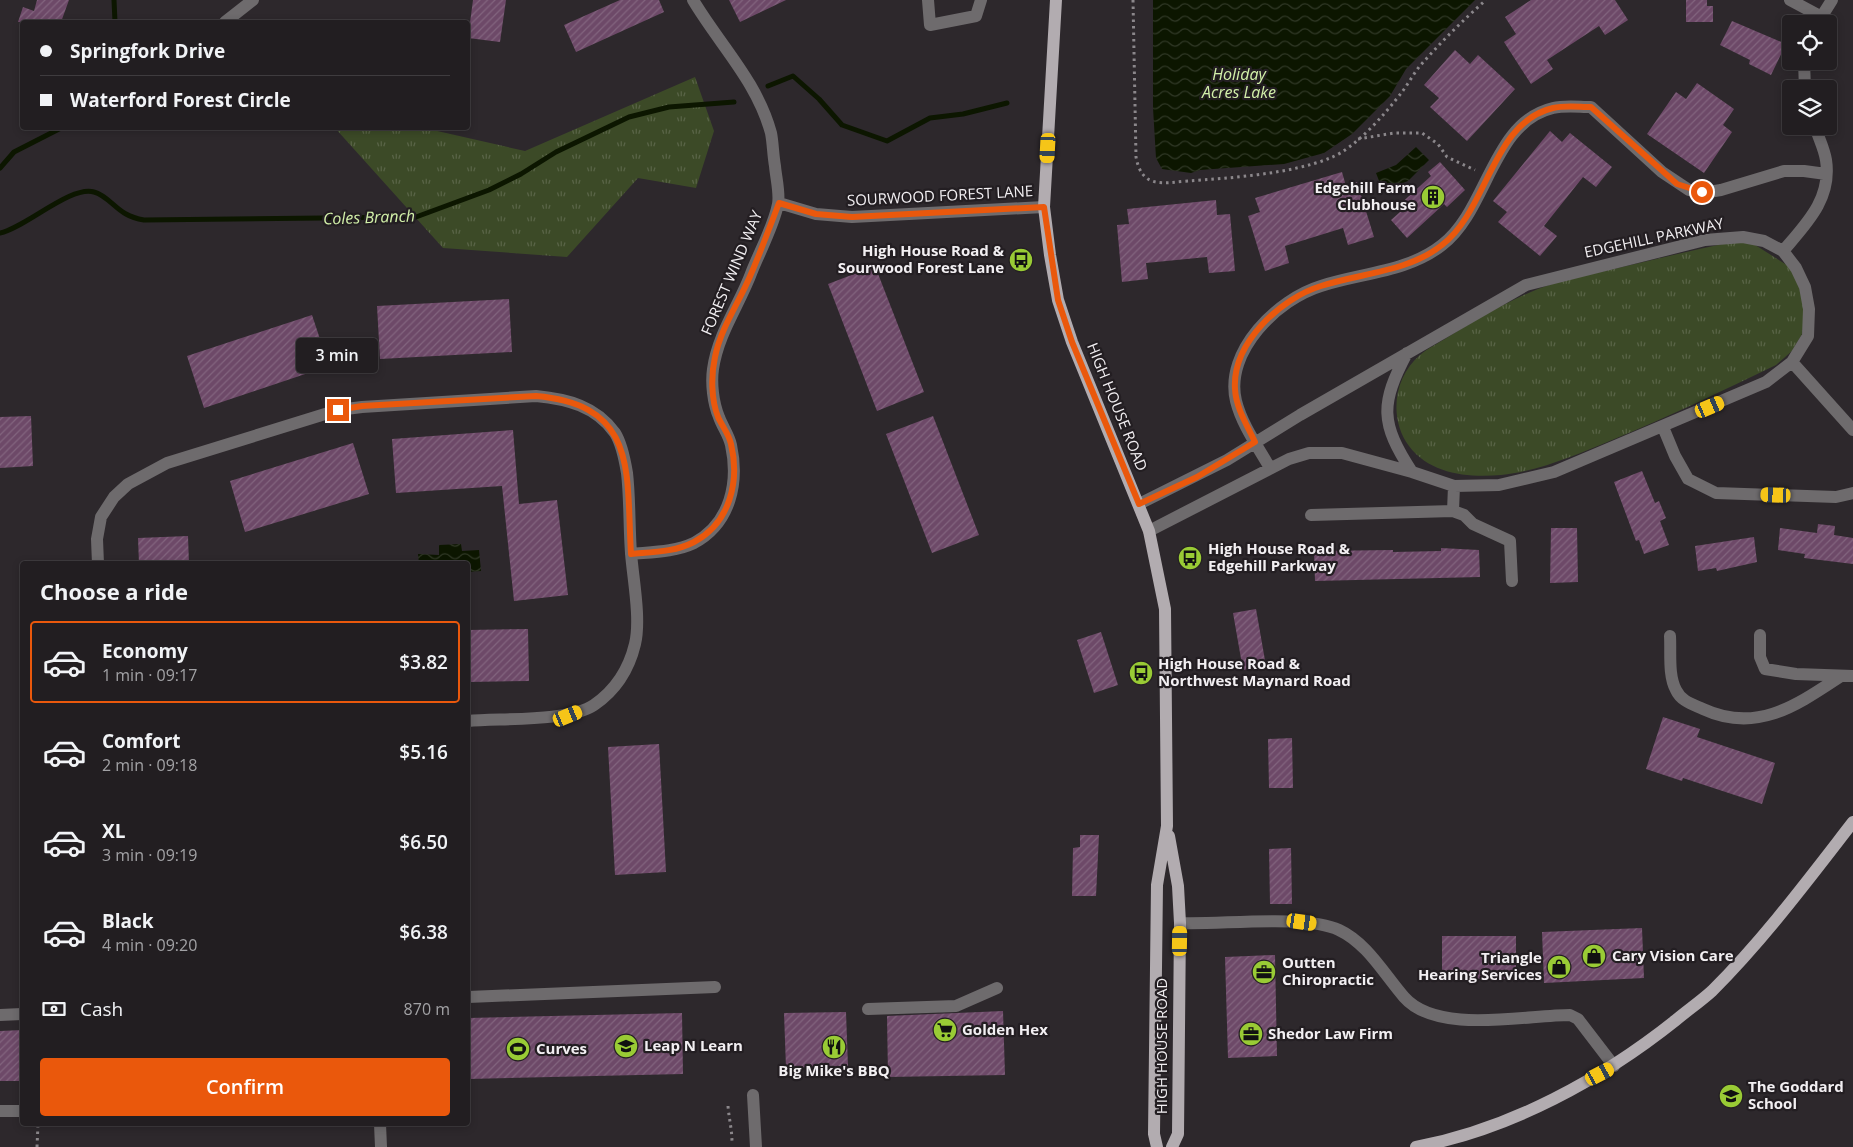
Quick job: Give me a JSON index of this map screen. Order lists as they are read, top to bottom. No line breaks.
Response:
{"streets":{"main road":["HIGH HOUSE ROAD"],"street":["SOURWOOD FOREST LANE","EDGEHILL PARKWAY","FOREST WIND WAY"]},"crossings":[["SOURWOOD FOREST LANE","FOREST WIND WAY"],["SOURWOOD FOREST LANE","HIGH HOUSE ROAD"],["EDGEHILL PARKWAY","HIGH HOUSE ROAD"]],"water":["Holiday Acres Lake","Coles Branch"],"places":{"building":["Edgehill Farm Clubhouse"],"bus stop":["High House Road & Sourwood Forest Lane","High House Road & Edgehill Parkway","High House Road & Northwest Maynard Road"],"shop":["Cary Vision Care","Triangle Hearing Services"],"office":["Outten Chiropractic","Shedor Law Firm"],"supermarket":["Golden Hex"],"school or university":["Leap N Learn","The Goddard School"],"restaurant":["Big Mike's BBQ"],"sports":["Curves"]},"page":{"banner":["Springfork Drive","Waterford Forest Circle"],"bubble":"3 min","heading":"Choose a ride","list":[{"name":"Economy","note":"1 min · 09:17","value":"$3.82"},{"name":"Comfort","note":"2 min · 09:18","value":"$5.16"},{"name":"XL","note":"3 min · 09:19","value":"$6.50"},{"name":"Black","note":"4 min · 09:20","value":"$6.38"}],"pay":["Cash","870 m"],"buttons":"Confirm"}}
